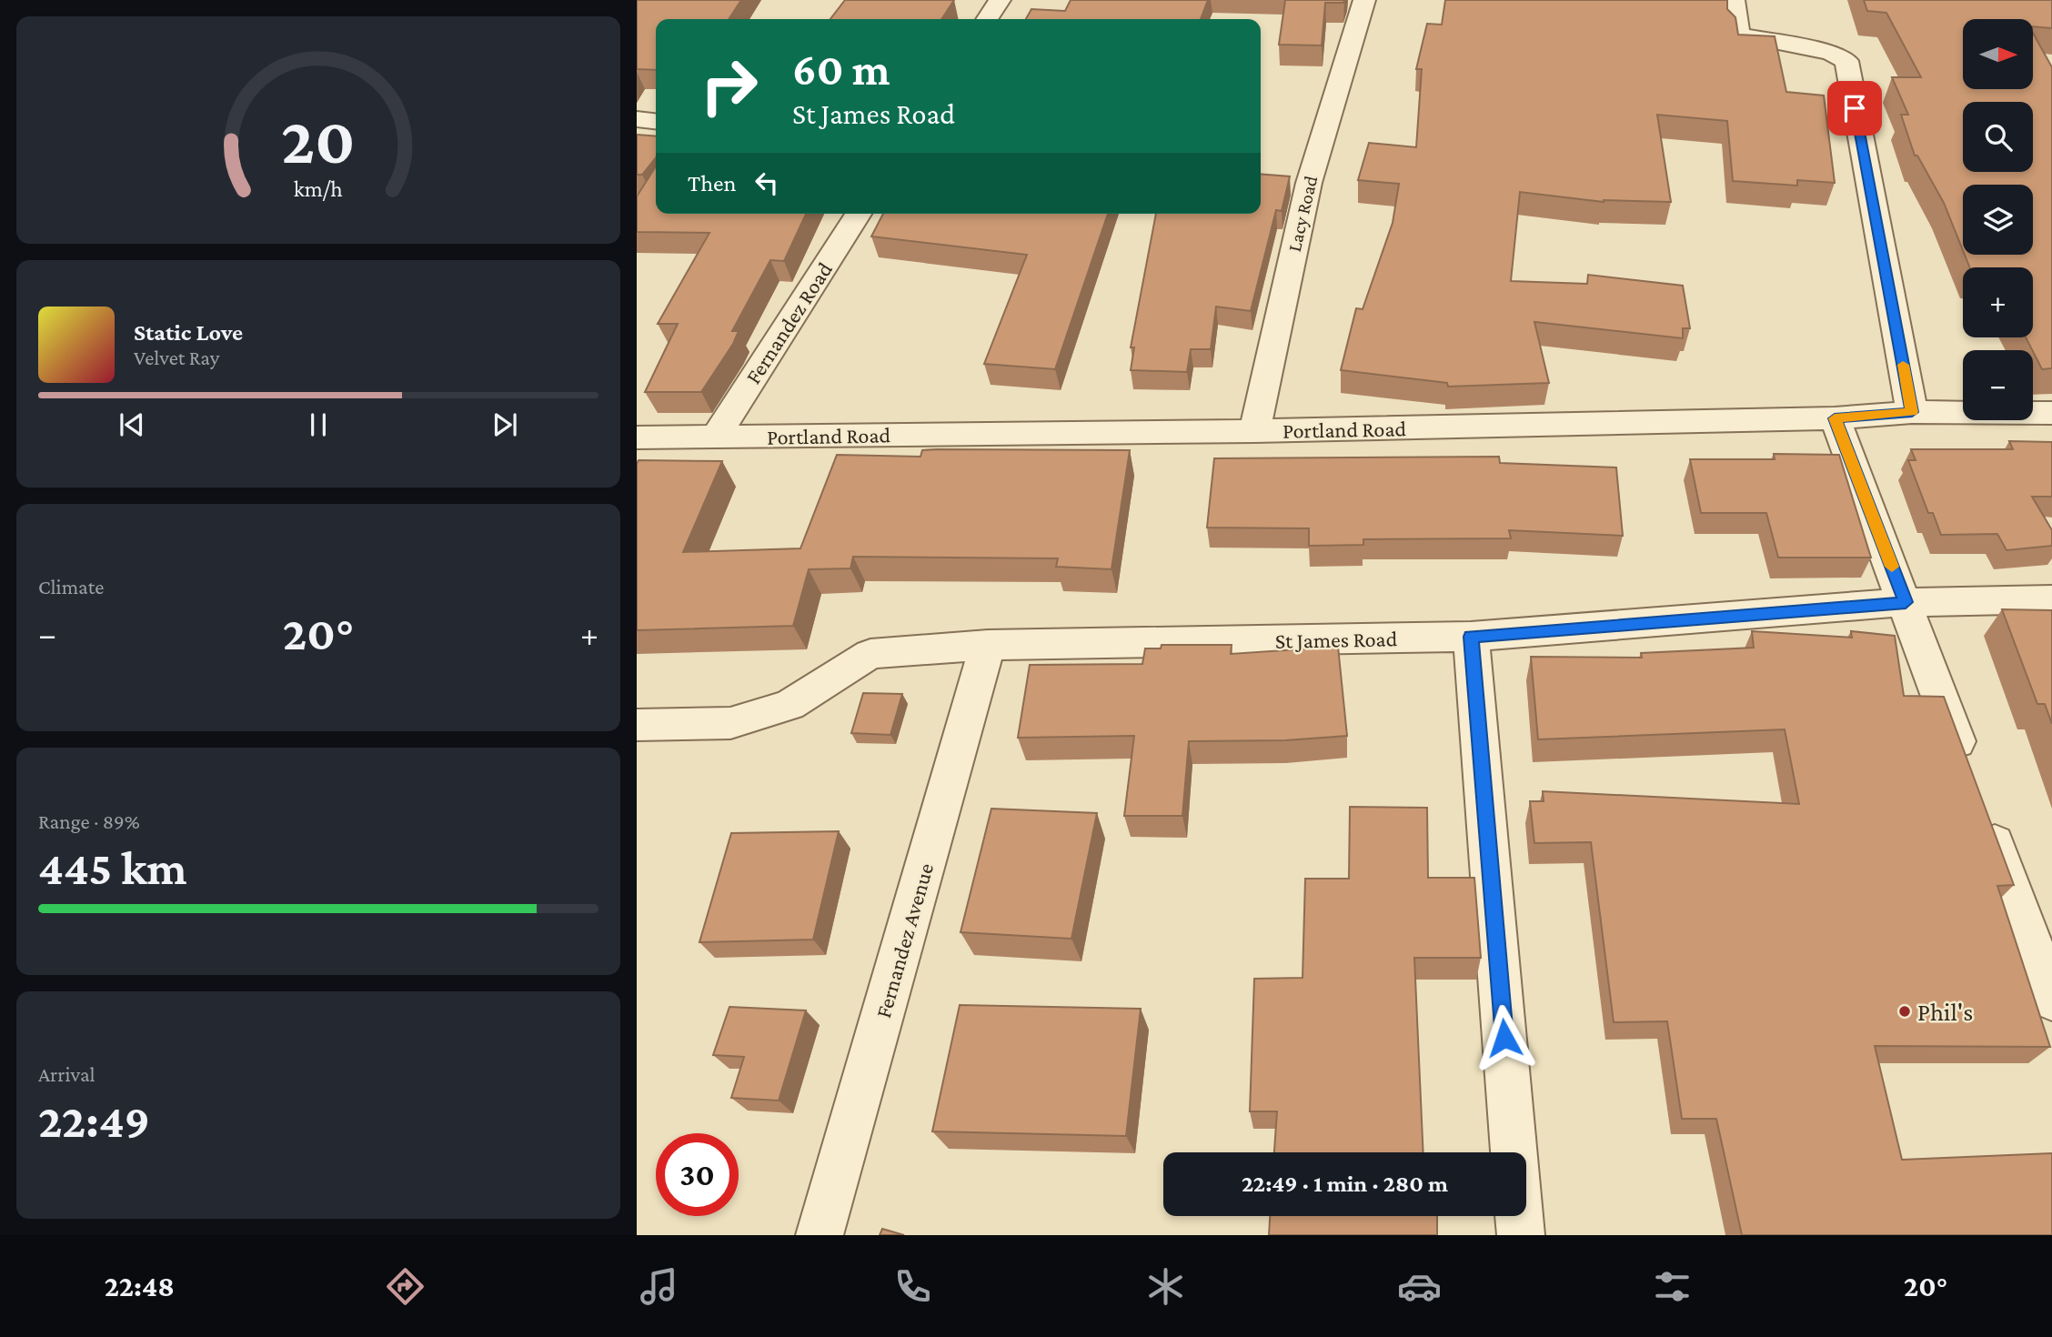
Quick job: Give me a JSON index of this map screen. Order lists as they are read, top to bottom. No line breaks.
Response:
{"streets":{"street":["Lacy Road","Fernandez Road","Portland Road","St James Road","Fernandez Avenue"]},"crossings":[["Lacy Road","Portland Road"],["Fernandez Road","Portland Road"],["St James Road","Fernandez Avenue"]],"places":["Phil's"],"north":"right","page":{"map_buttons":["+","−"],"turn":["60 m","St James Road"],"then":"Then","song":["Static Love","Velvet Ray"],"tile":["Climate",["Range · 89%","445 km"],["Arrival","22:49"]],"heat":["−","20°","+"],"limit":"30","trip":"22:49 · 1 min · 280 m","tabs":["22:48","20°"],"gauge":["20","km/h"]}}
